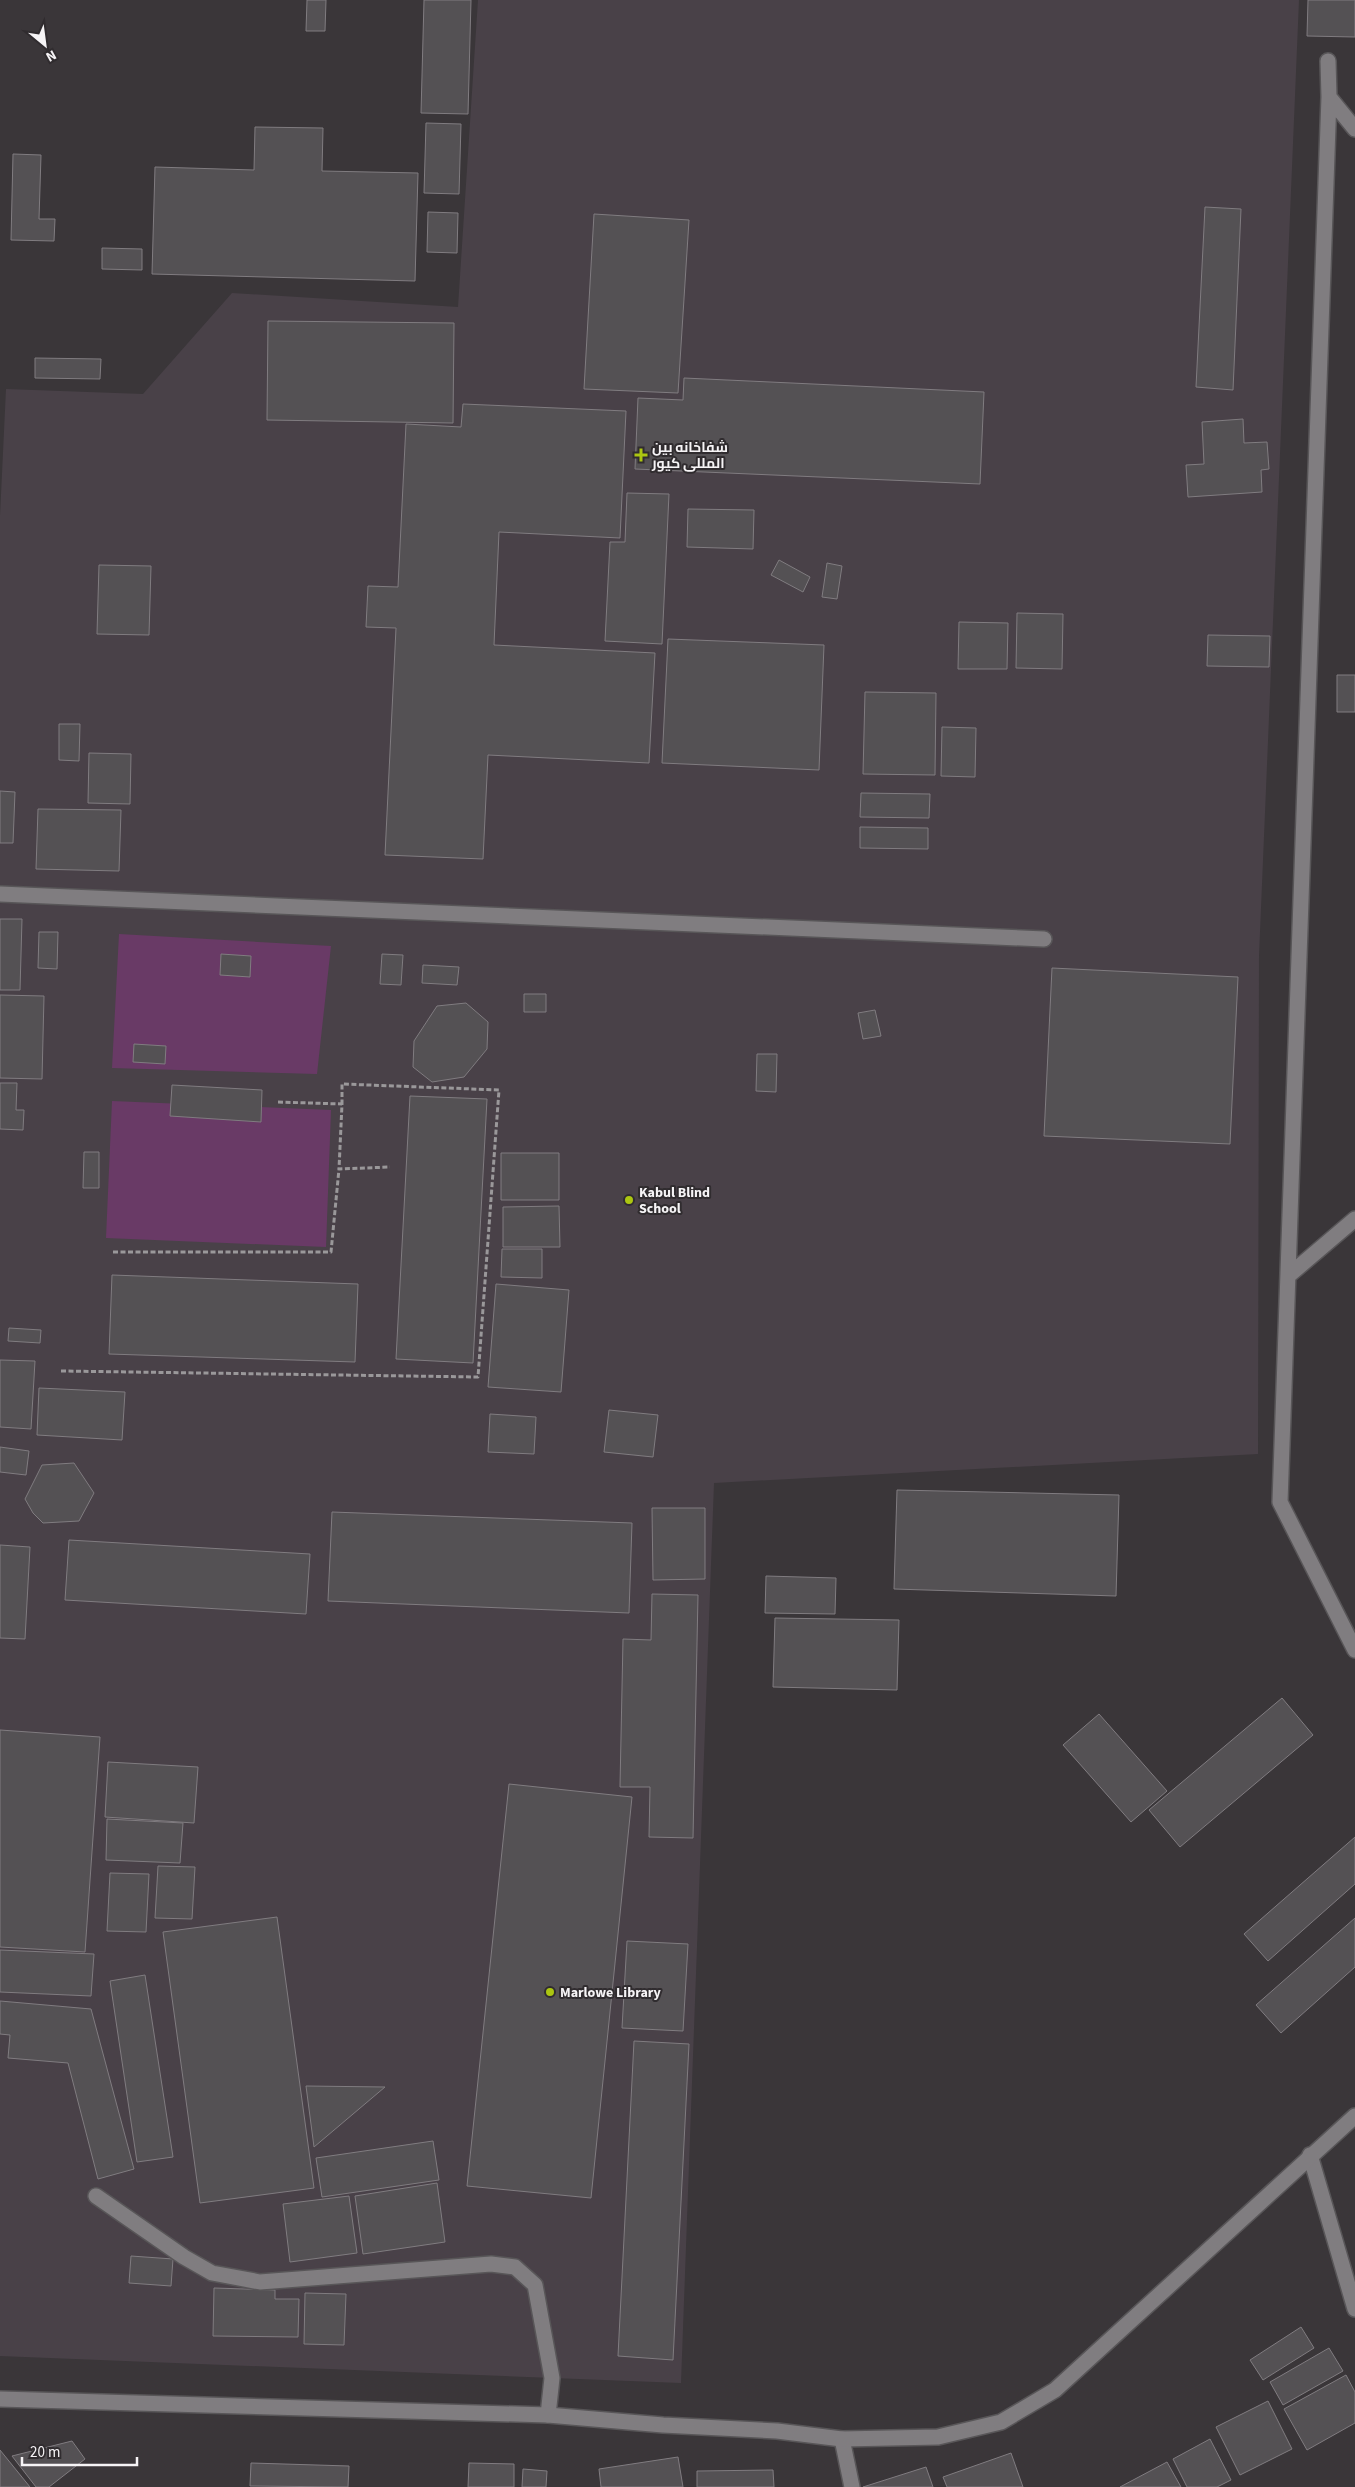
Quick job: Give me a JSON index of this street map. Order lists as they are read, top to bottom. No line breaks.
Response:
{"places":{"health":["شفاخانه بین المللی کیور"],"other":["Kabul Blind School","Marlowe Library"]},"scale_bar":"20 m","north":"bottom right"}
